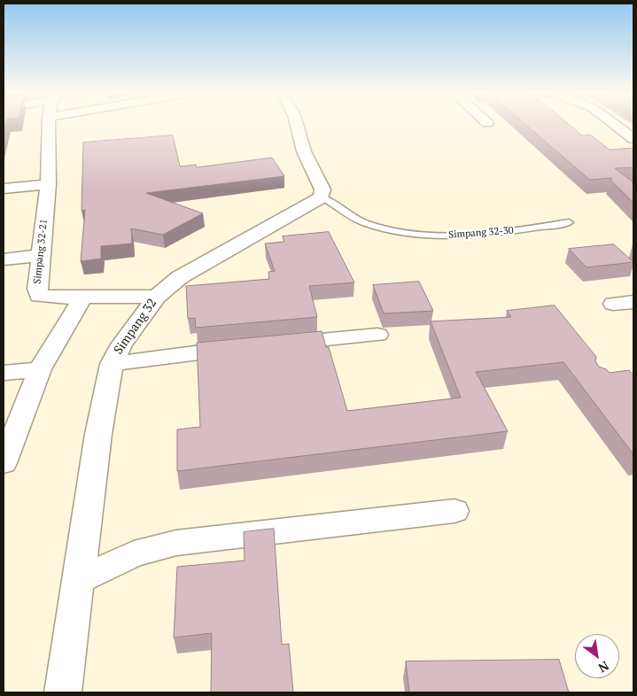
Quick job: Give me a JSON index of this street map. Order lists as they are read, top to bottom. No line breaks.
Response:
{"streets":{"street":["Simpang 32-21","Simpang 32"],"lane":["Simpang 32-30"]},"crossings":[["Simpang 32-30","Simpang 32"],["Simpang 32-21","Simpang 32"]],"north":"bottom right"}
